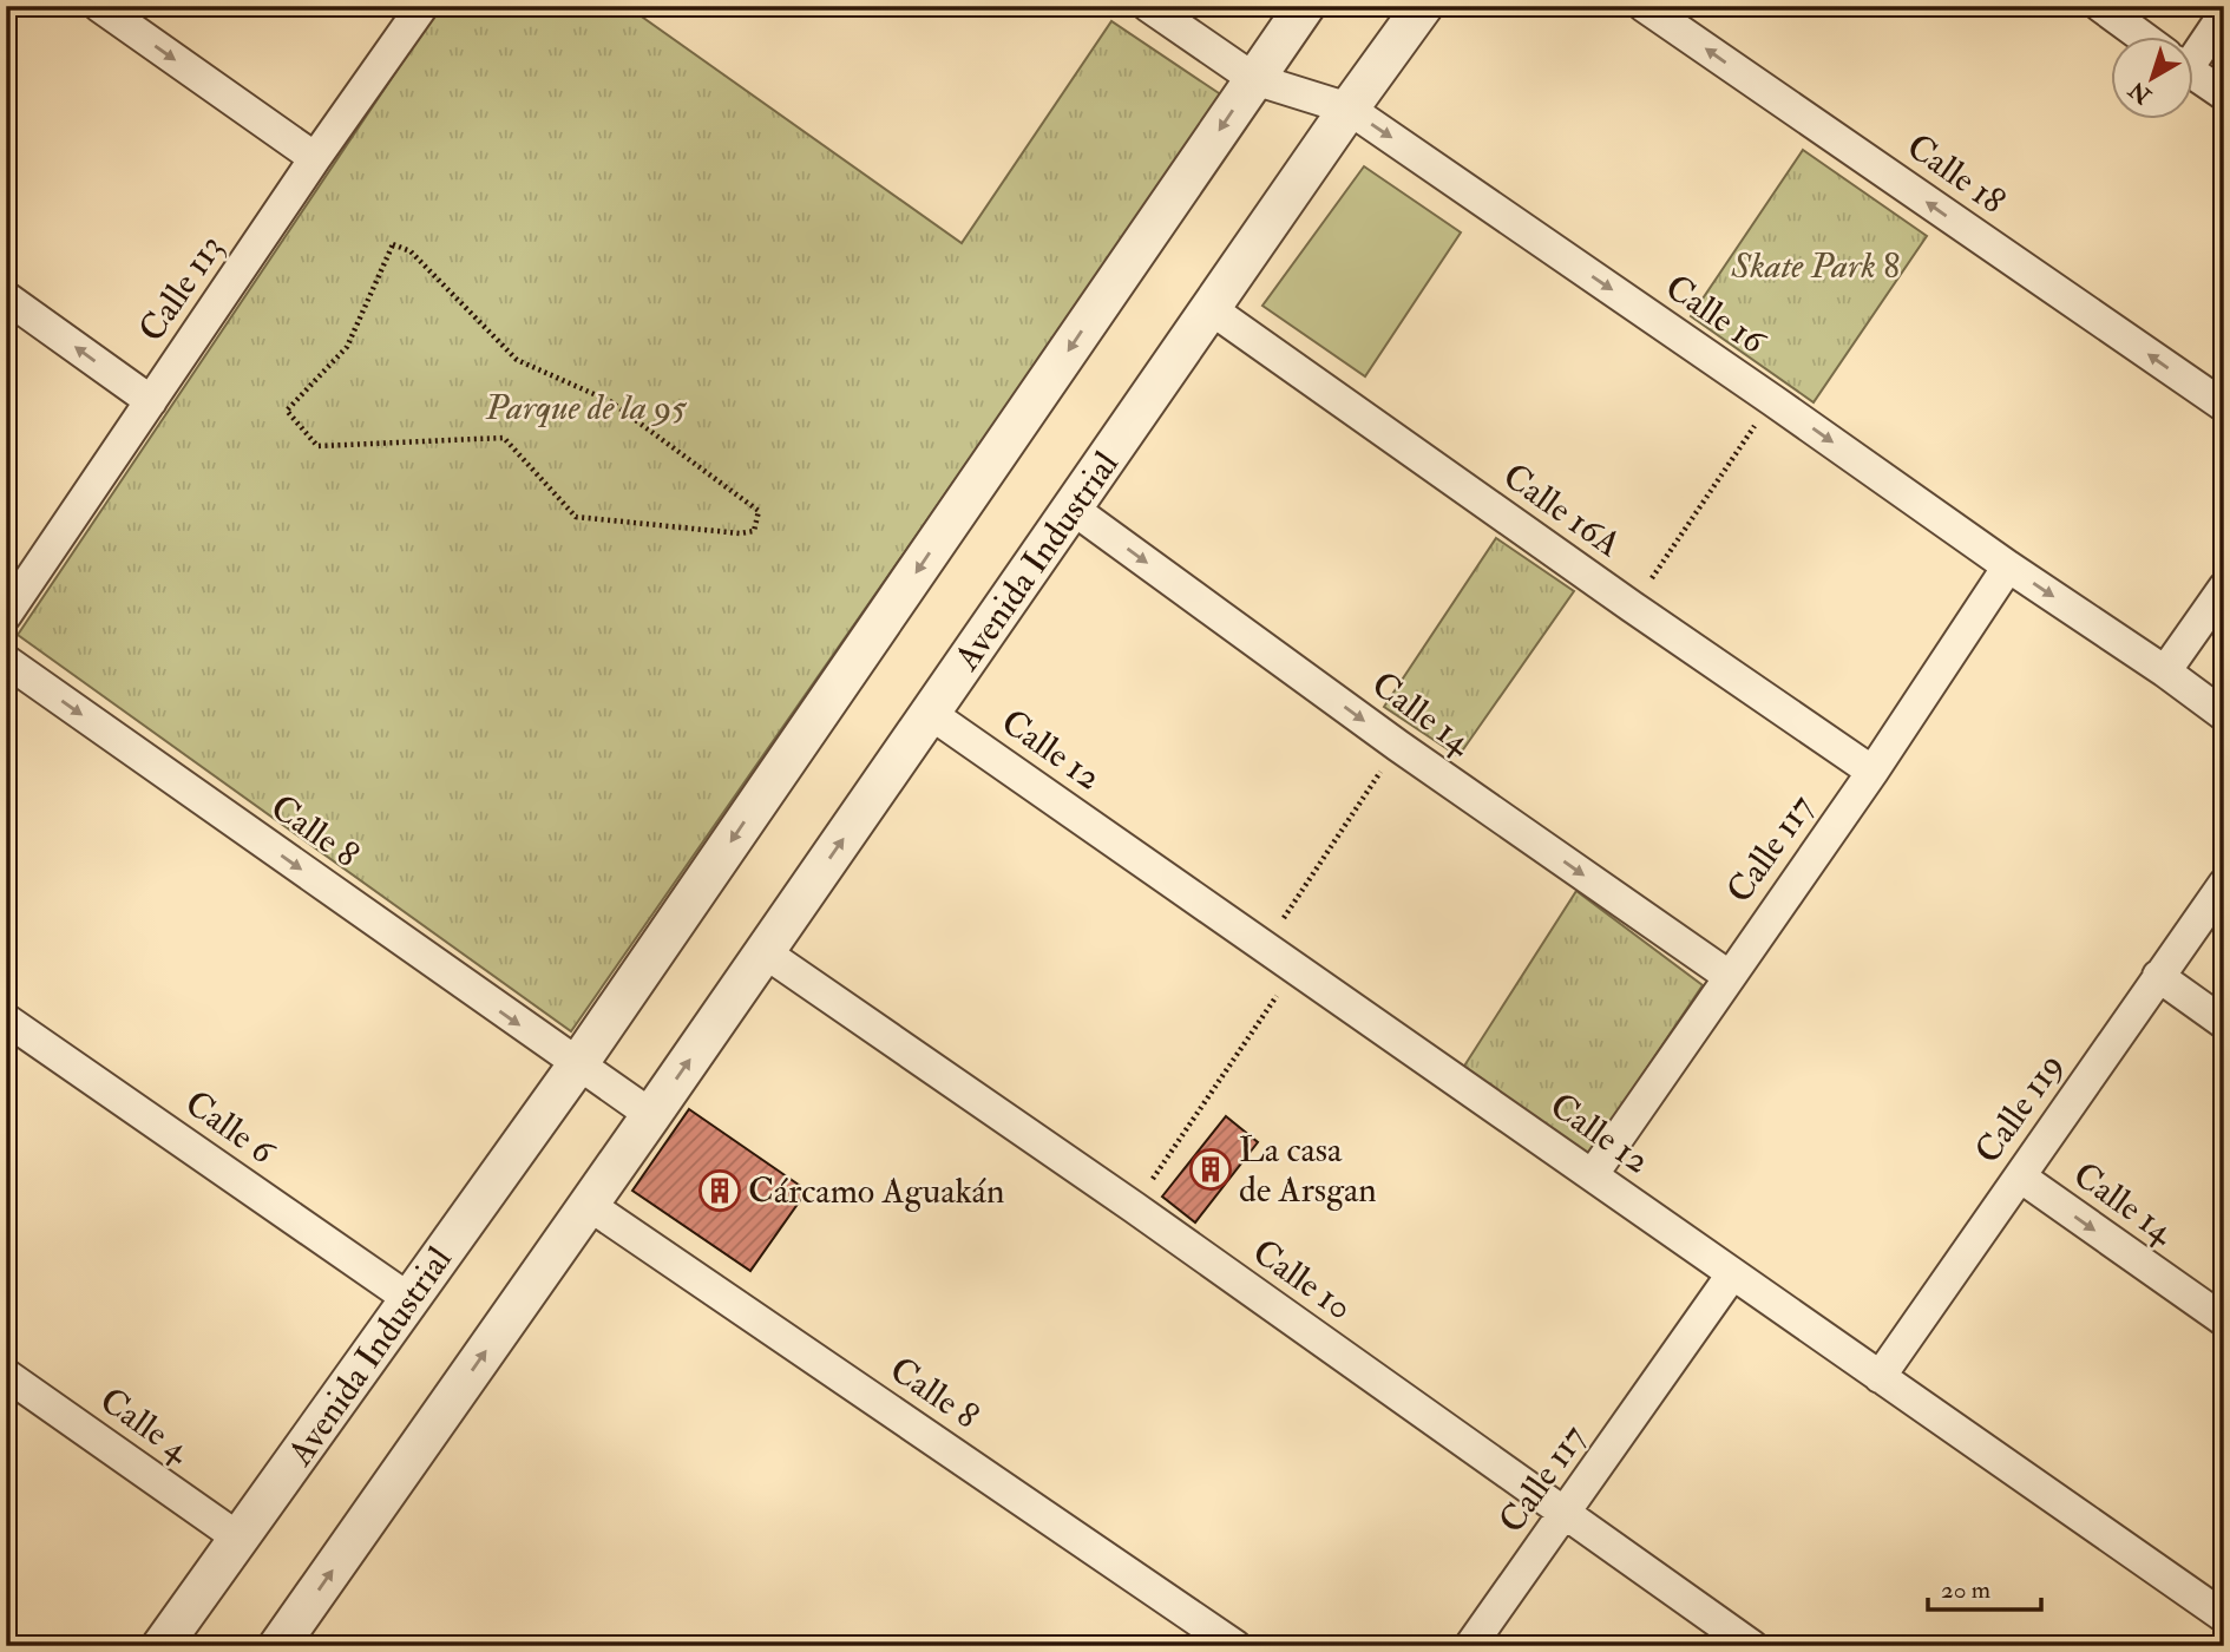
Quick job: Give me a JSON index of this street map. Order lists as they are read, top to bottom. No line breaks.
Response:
{"streets":{"street":["Calle 18","Calle 113","Calle 16","Calle 16A","Avenida Industrial","Calle 14","Calle 12","Calle 8","Calle 117","Calle 119","Calle 6","Calle 10","Calle 4"]},"crossings":[["Calle 16","Avenida Industrial"],["Calle 16","Calle 117"],["Calle 16A","Avenida Industrial"],["Calle 16A","Calle 117"],["Avenida Industrial","Calle 14"],["Avenida Industrial","Calle 12"],["Avenida Industrial","Calle 8"],["Avenida Industrial","Calle 6"],["Avenida Industrial","Calle 10"],["Avenida Industrial","Calle 4"],["Calle 14","Calle 117"],["Calle 14","Calle 119"],["Calle 12","Calle 117"],["Calle 12","Calle 119"],["Calle 117","Calle 10"]],"one_way":["Calle 18","Calle 16","Calle 14","Calle 8"],"parks":["Skate Park 8","Parque de la 95"],"places":{"building":["La casa de Arsgan","Cárcamo Aguakán"]},"scale_bar":"20 m","north":"bottom left"}
